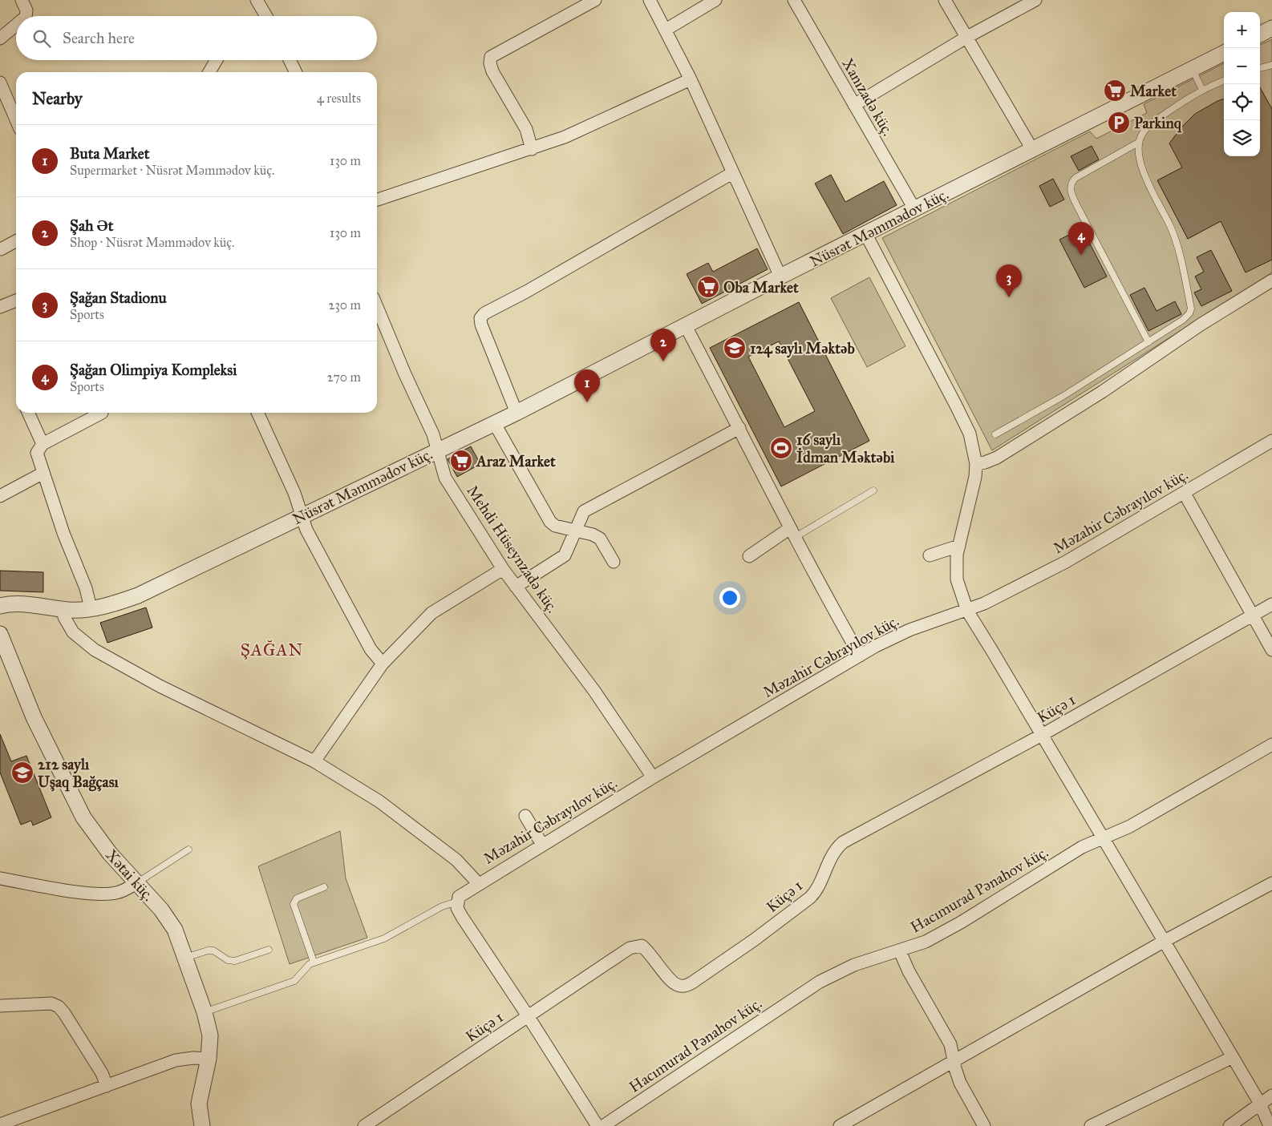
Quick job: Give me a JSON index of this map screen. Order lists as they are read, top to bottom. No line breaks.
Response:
{"streets":{"street":["Xanızadə küç.","Nüsrət Məmmədov küç.","Məzahir Cəbrayılov küç.","Mehdi Hüseynzadə küç.","Küçə 1","Xətai küç.","Hacımurad Pənahov küç."]},"crossings":[["Xanızadə küç.","Nüsrət Məmmədov küç."],["Nüsrət Məmmədov küç.","Mehdi Hüseynzadə küç."],["Məzahir Cəbrayılov küç.","Mehdi Hüseynzadə küç."]],"districts":["ŞAĞAN"],"places":{"supermarket":["Market","Oba Market","Araz Market"],"parking":["Parkinq"],"school or university":["124 saylı Məktəb","212 saylı Uşaq Bağçası"],"sports":["16 saylı İdman Məktəbi"]},"page":{"map_buttons":["+","−"],"search":"Search here","heading":["Nearby","4 results"],"list":[{"mark":"1","name":"Buta Market","note":"Supermarket · Nüsrət Məmmədov küç.","value":"130 m"},{"mark":"2","name":"Şah Ət","note":"Shop · Nüsrət Məmmədov küç.","value":"130 m"},{"mark":"3","name":"Şağan Stadionu","note":"Sports","value":"230 m"},{"mark":"4","name":"Şağan Olimpiya Kompleksi","note":"Sports","value":"270 m"}],"pins":["4","3","2","1"]}}
